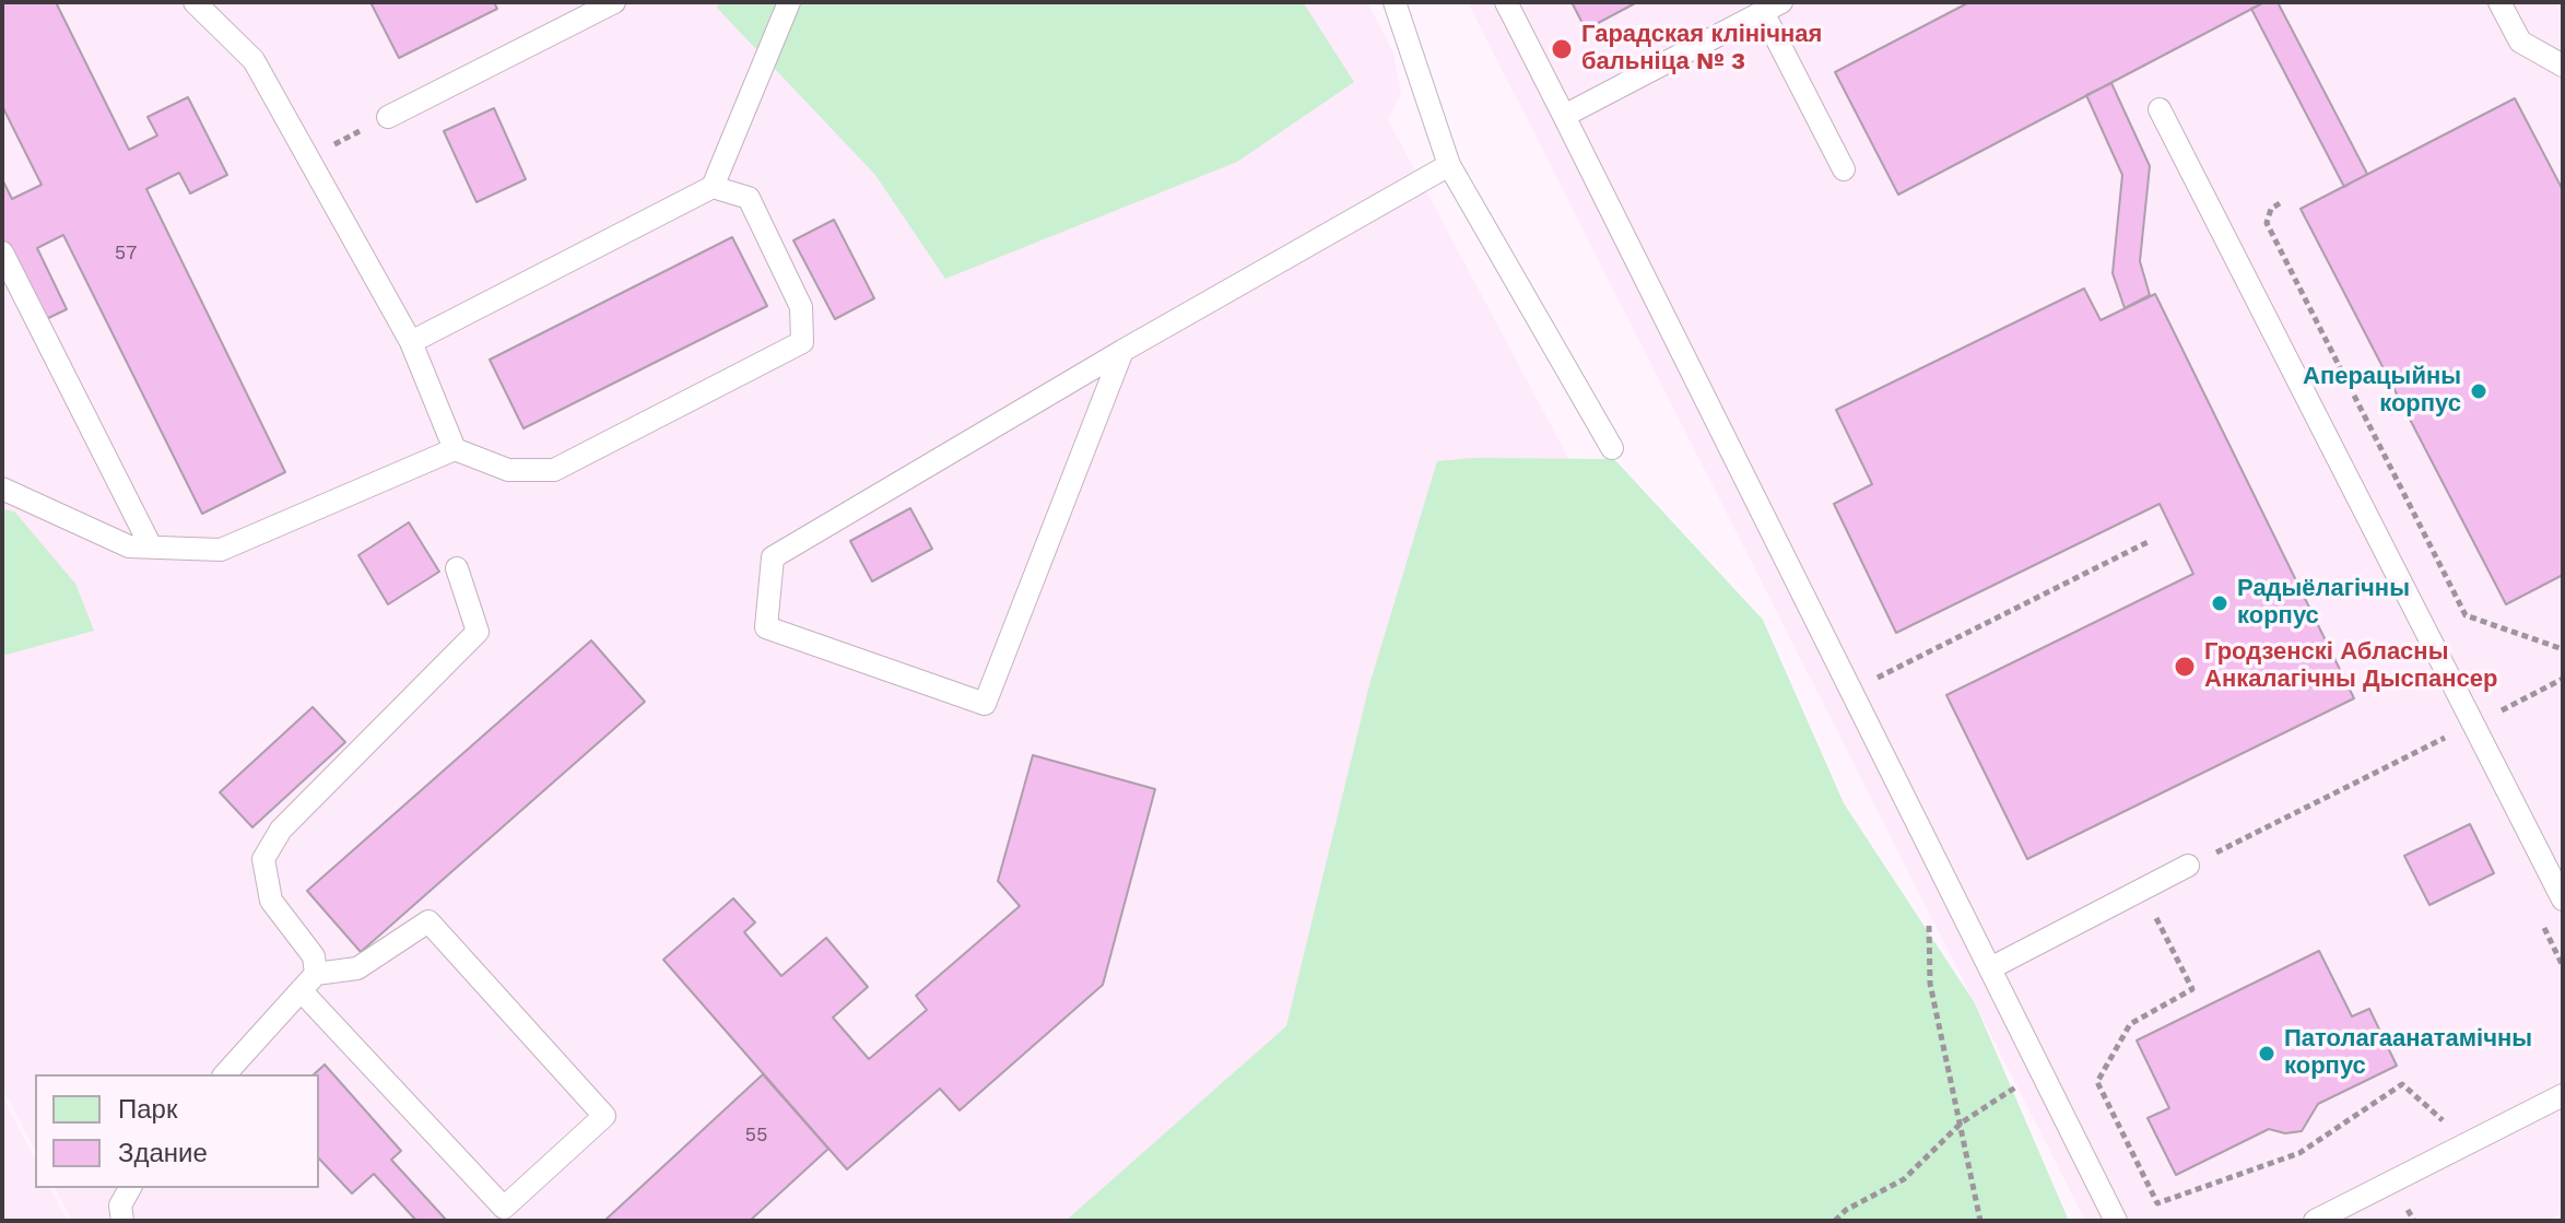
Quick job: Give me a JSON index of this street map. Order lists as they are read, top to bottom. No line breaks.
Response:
{"places":["Гарадская клінічная бальніца № 3","Аперацыйны корпус","Радыёлагічны корпус","Гродзенскі Абласны Анкалагічны Дыспансер","Патолагаанатамічны корпус"],"house_numbers":["57","55"],"legend":["Парк","Здание"]}
